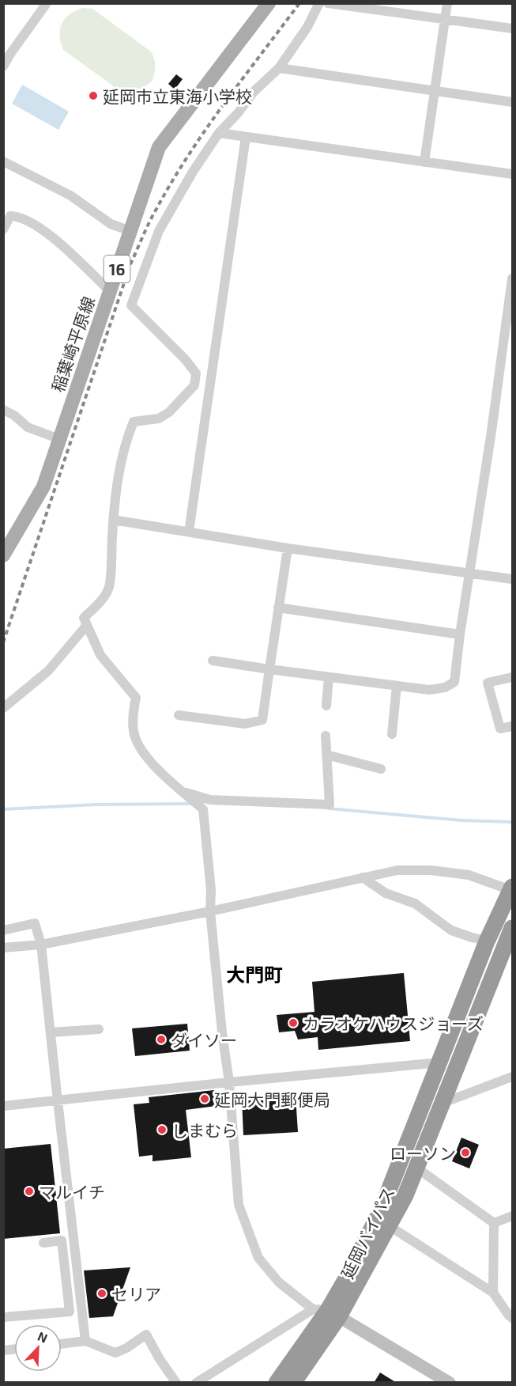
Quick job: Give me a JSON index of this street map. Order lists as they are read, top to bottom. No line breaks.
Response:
{"streets":{"highway":["延岡バイパス"],"main road":["16","稲葉崎平原線"]},"districts":["大門町"],"places":["延岡市立東海小学校","カラオケハウスジョーズ","ダイソー","延岡大門郵便局","しまむら","ローソン","マルイチ","セリア"],"north":"top right"}
